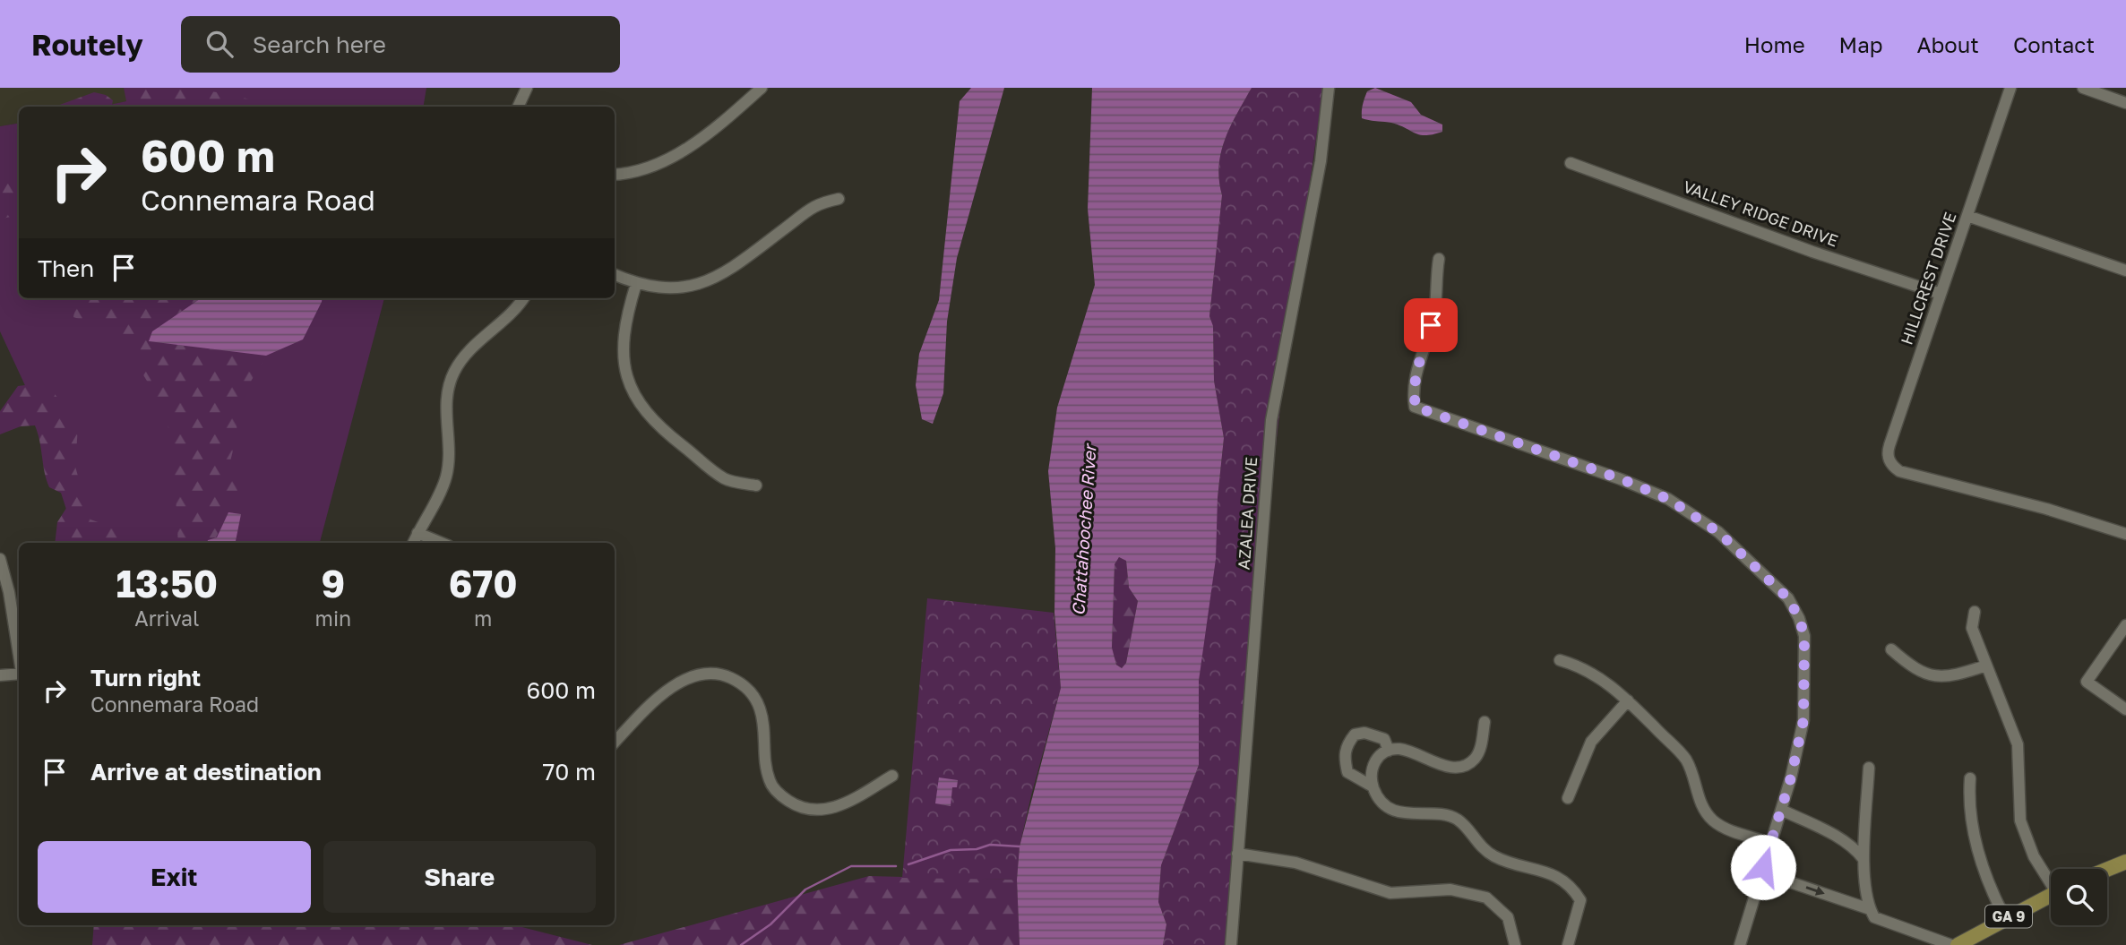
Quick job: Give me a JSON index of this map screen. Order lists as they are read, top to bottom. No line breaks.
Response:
{"streets":{"main road":["GA 9"],"street":["VALLEY RIDGE DRIVE","HILLCREST DRIVE","AZALEA DRIVE"]},"crossings":[["VALLEY RIDGE DRIVE","HILLCREST DRIVE"]],"water":["Chattahoochee River"],"page":{"header":"Routely","search":"Search here","nav":["Home","Map","About","Contact"],"turn":["600 m","Connemara Road"],"then":"Then","eta":["13:50","Arrival","9","min","670","m"],"list":[{"name":"Turn right","note":"Connemara Road","value":"600 m"},{"name":"Arrive at destination","value":"70 m"}],"buttons":["Exit","Share"]}}
